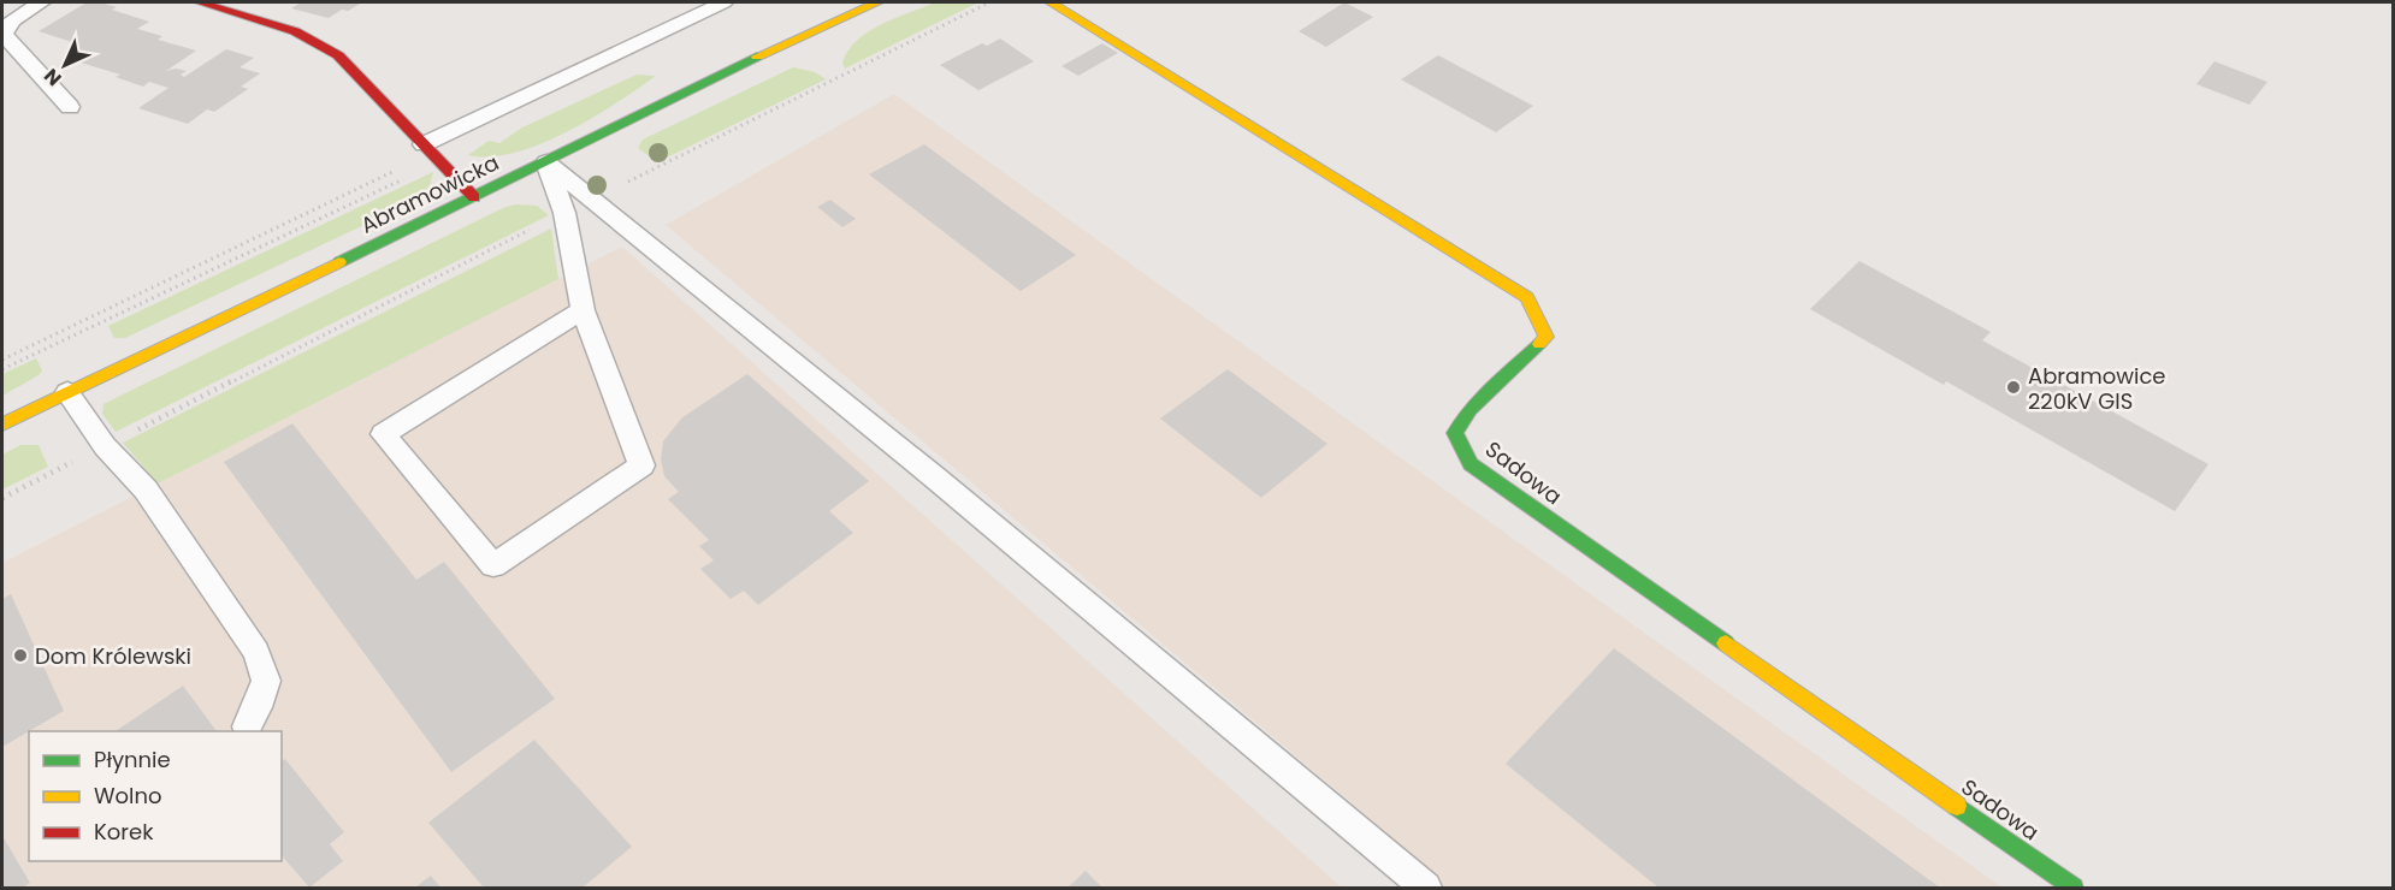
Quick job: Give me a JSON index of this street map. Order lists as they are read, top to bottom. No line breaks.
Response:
{"streets":{"street":["Abramowicka","Sadowa"]},"places":["Abramowice 220kV GIS","Dom Królewski"],"legend":["Płynnie","Wolno","Korek"],"north":"bottom left"}
